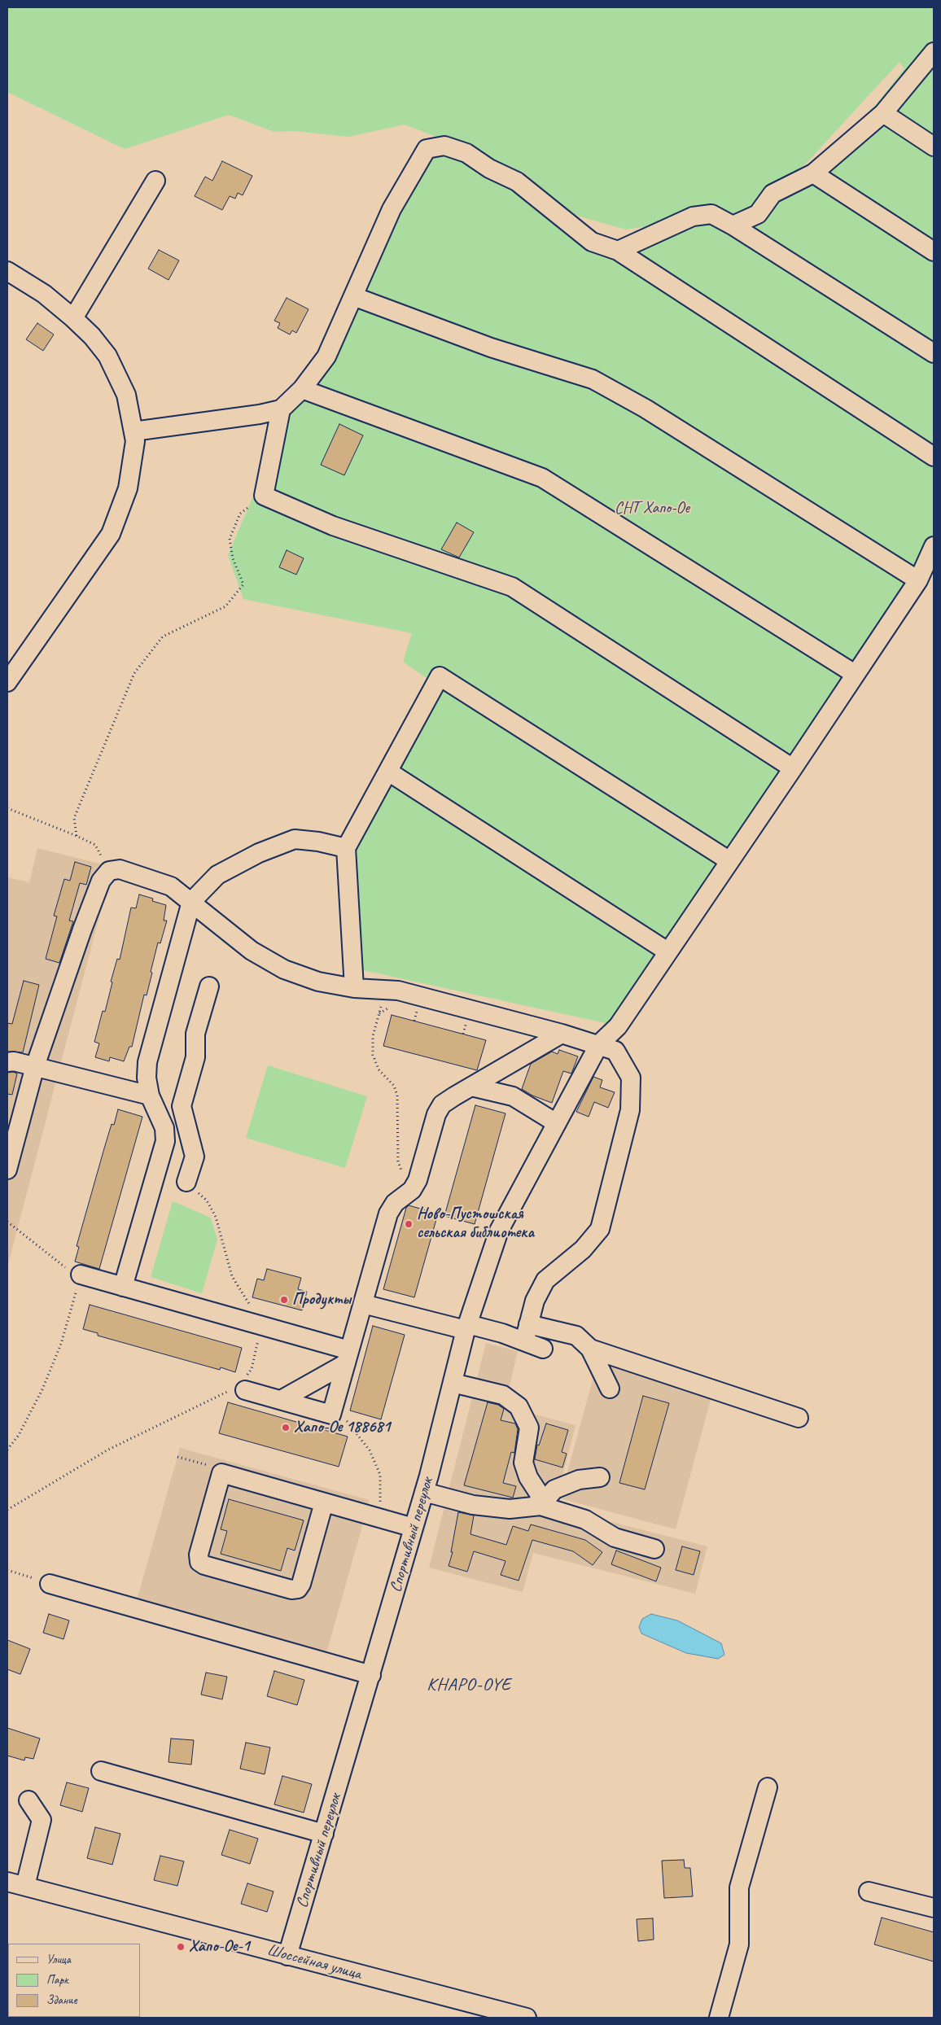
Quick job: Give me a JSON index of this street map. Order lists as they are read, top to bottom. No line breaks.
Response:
{"streets":{"street":["Спортивный переулок","Шоссейная улица"]},"crossings":[["Спортивный переулок","Шоссейная улица"]],"districts":["KHAPO-OYE"],"parks":["СНТ Хапо-Ое"],"places":["Ново-Пустошская сельская библиотека","Продукты","Хапо-Ое 188681","Хапо-Ое-1"],"legend":["Улица","Парк","Здание"]}
